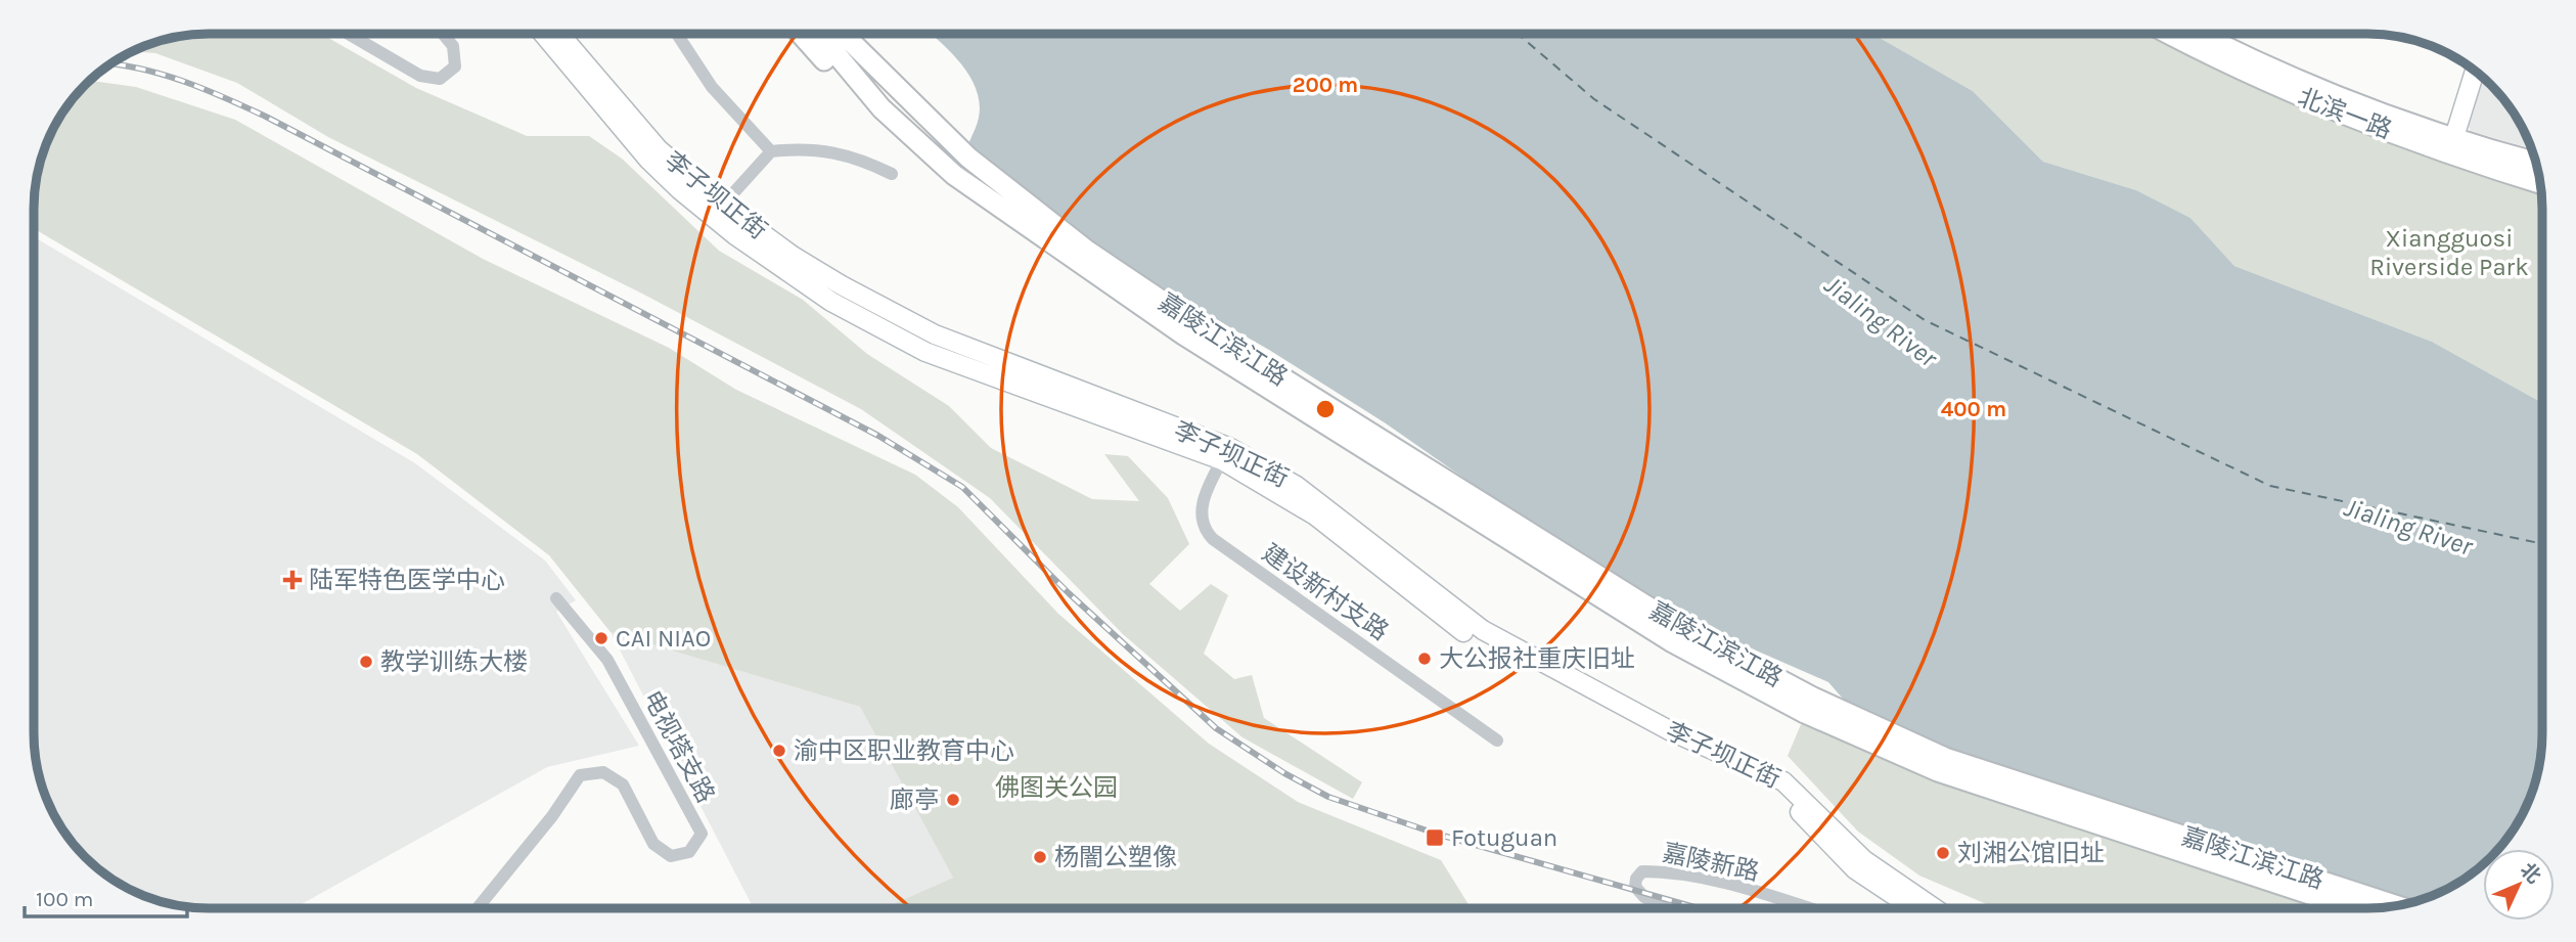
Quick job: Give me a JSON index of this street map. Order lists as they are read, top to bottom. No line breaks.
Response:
{"streets":{"main road":["北滨一路","李子坝正街","嘉陵江滨江路"],"street":["建设新村支路","电视塔支路","嘉陵新路"]},"crossings":[["李子坝正街","建设新村支路"]],"water":["Jialing River"],"parks":["Xiangguosi Riverside Park","佛图关公园"],"places":{"health":["陆军特色医学中心"],"other":["CAI NIAO","大公报社重庆旧址","教学训练大楼","渝中区职业教育中心","廊亭","刘湘公馆旧址","杨闇公塑像"],"transit":["Fotuguan"]},"scale_bar":"100 m","north":"top right","rings":["200 m","400 m"]}
